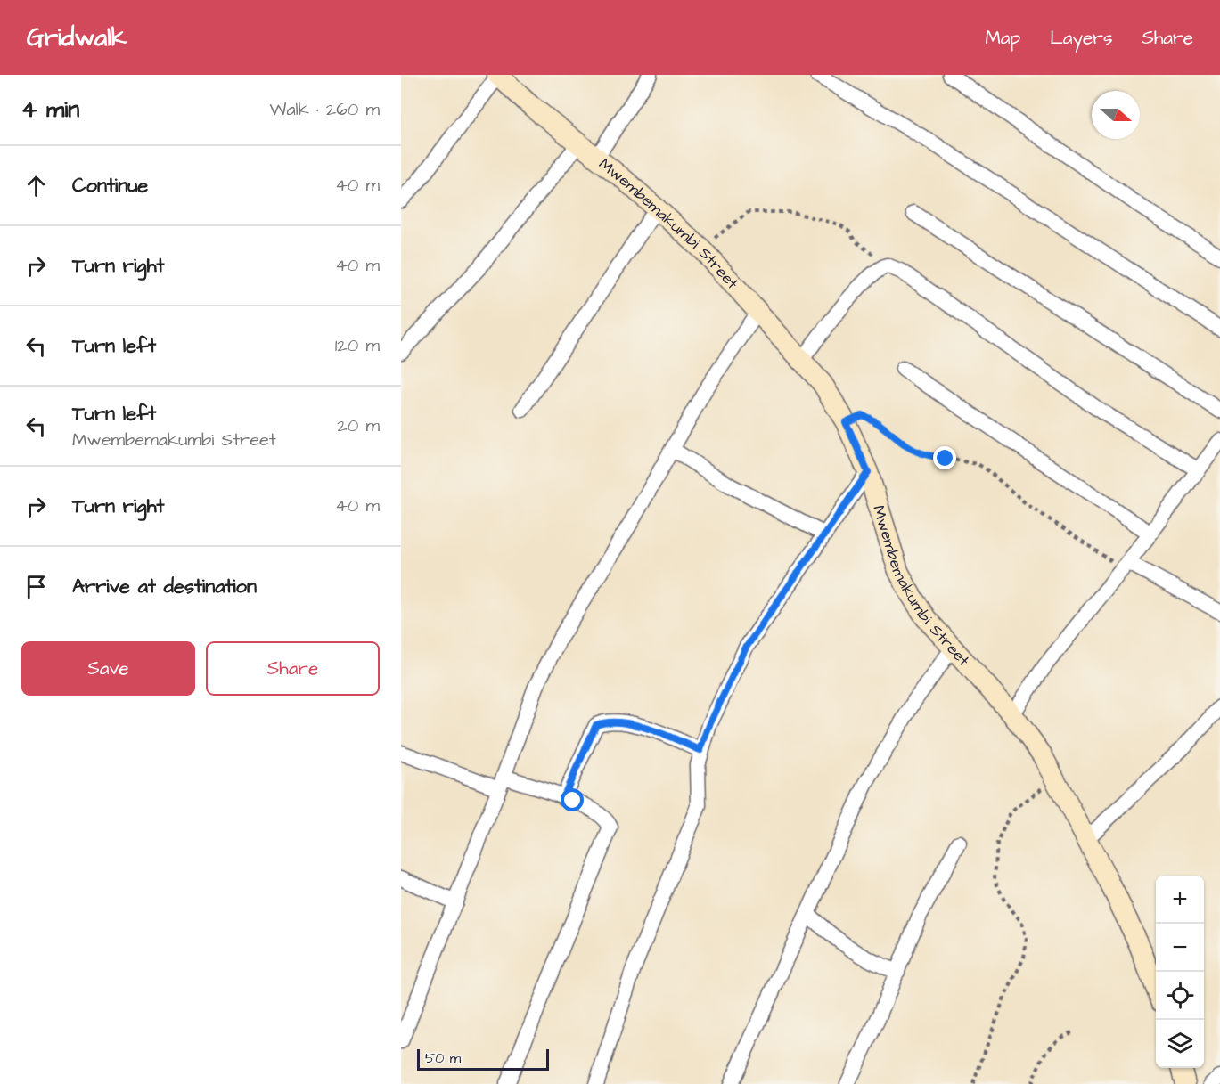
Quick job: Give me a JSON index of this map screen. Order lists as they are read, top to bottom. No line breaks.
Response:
{"streets":{"street":["Mwembemakumbi Street"]},"scale_bar":"50 m","north":"right","page":{"header":"Gridwalk","nav":["Map","Layers","Share"],"heading":["4 min","Walk · 260 m"],"list":[["Continue","40 m"],["Turn right","40 m"],["Turn left","120 m"],["Turn left","Mwembemakumbi Street","20 m"],["Turn right","40 m"],"Arrive at destination"],"buttons":["Save","Share"],"map_buttons":["+","−"],"scale":"50 m"}}
